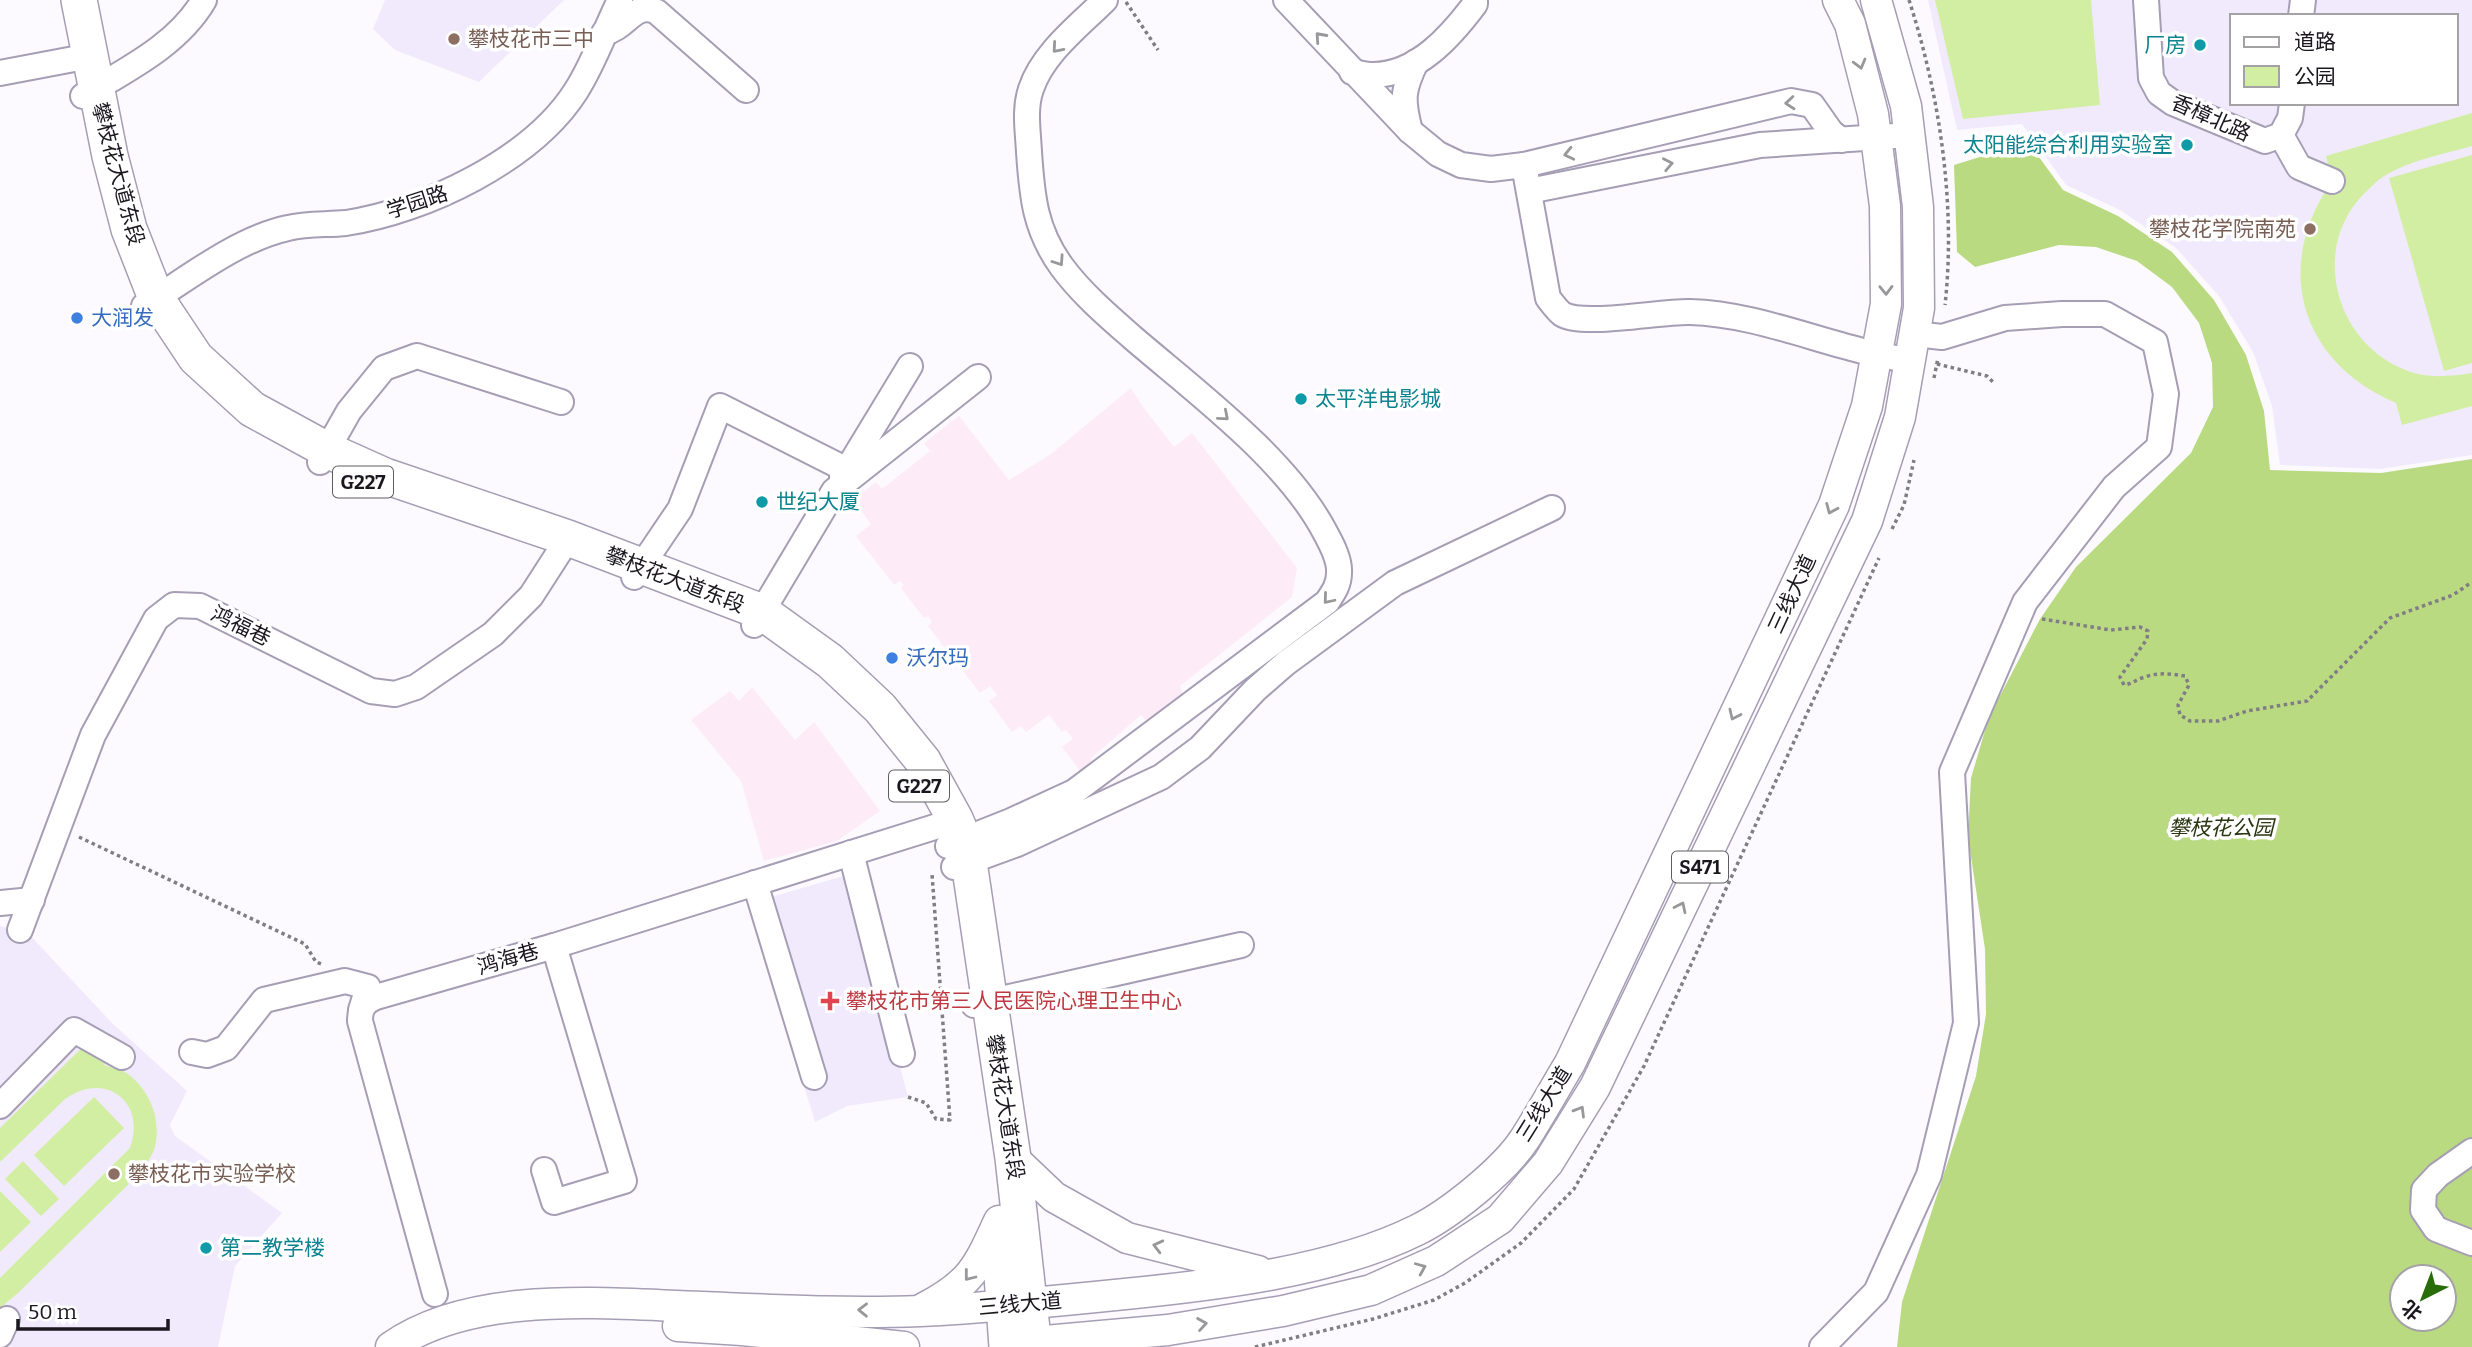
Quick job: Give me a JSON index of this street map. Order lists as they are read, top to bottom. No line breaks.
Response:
{"streets":{"highway":["攀枝花大道东段","G227"],"main road":["三线大道","S471"],"street":["香樟北路","学园路","鸿福巷","鸿海巷"]},"crossings":[["攀枝花大道东段","学园路"],["攀枝花大道东段","三线大道"],["攀枝花大道东段","鸿福巷"],["攀枝花大道东段","鸿海巷"]],"parks":["攀枝花公园"],"places":{"other":["攀枝花市三中","厂房","太阳能综合利用实验室","攀枝花学院南苑","大润发","太平洋电影城","世纪大厦","沃尔玛","攀枝花市实验学校","第二教学楼"],"health":["攀枝花市第三人民医院心理卫生中心"]},"legend":["道路","公园"],"scale_bar":"50 m","north":"bottom left"}
